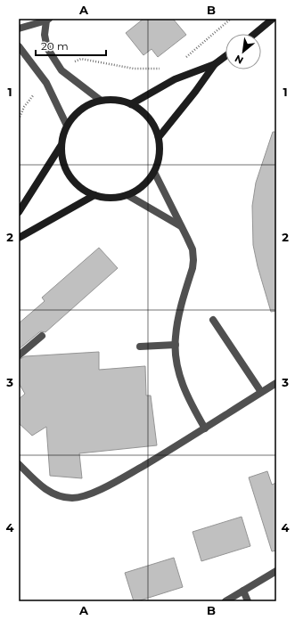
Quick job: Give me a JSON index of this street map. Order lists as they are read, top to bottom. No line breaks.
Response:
{"scale_bar":"20 m","north":"bottom left","grid":{"columns":["A","B"],"rows":["1","2","3","4"]}}
